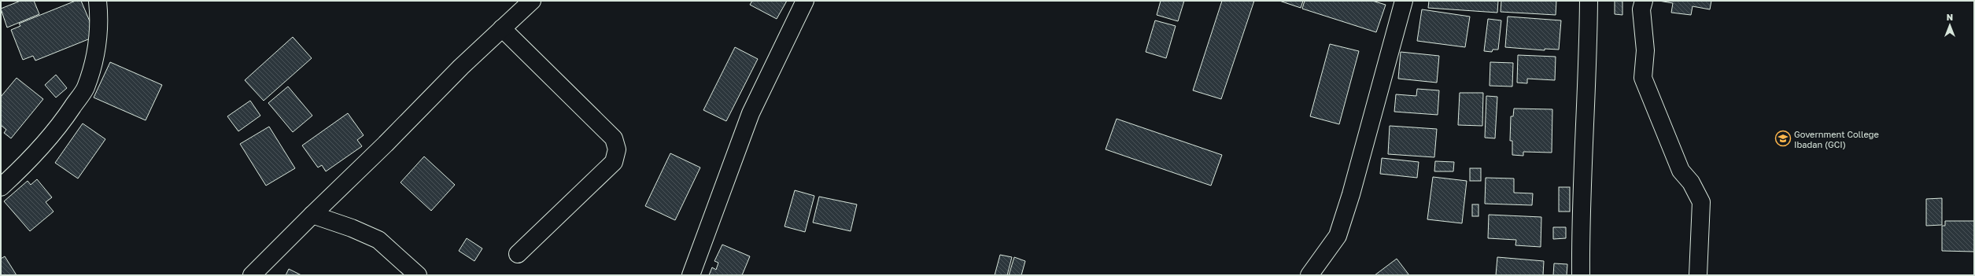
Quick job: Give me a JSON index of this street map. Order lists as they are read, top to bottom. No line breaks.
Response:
{"places":{"school or university":["Government College Ibadan (GCI)"]},"north":"top"}
